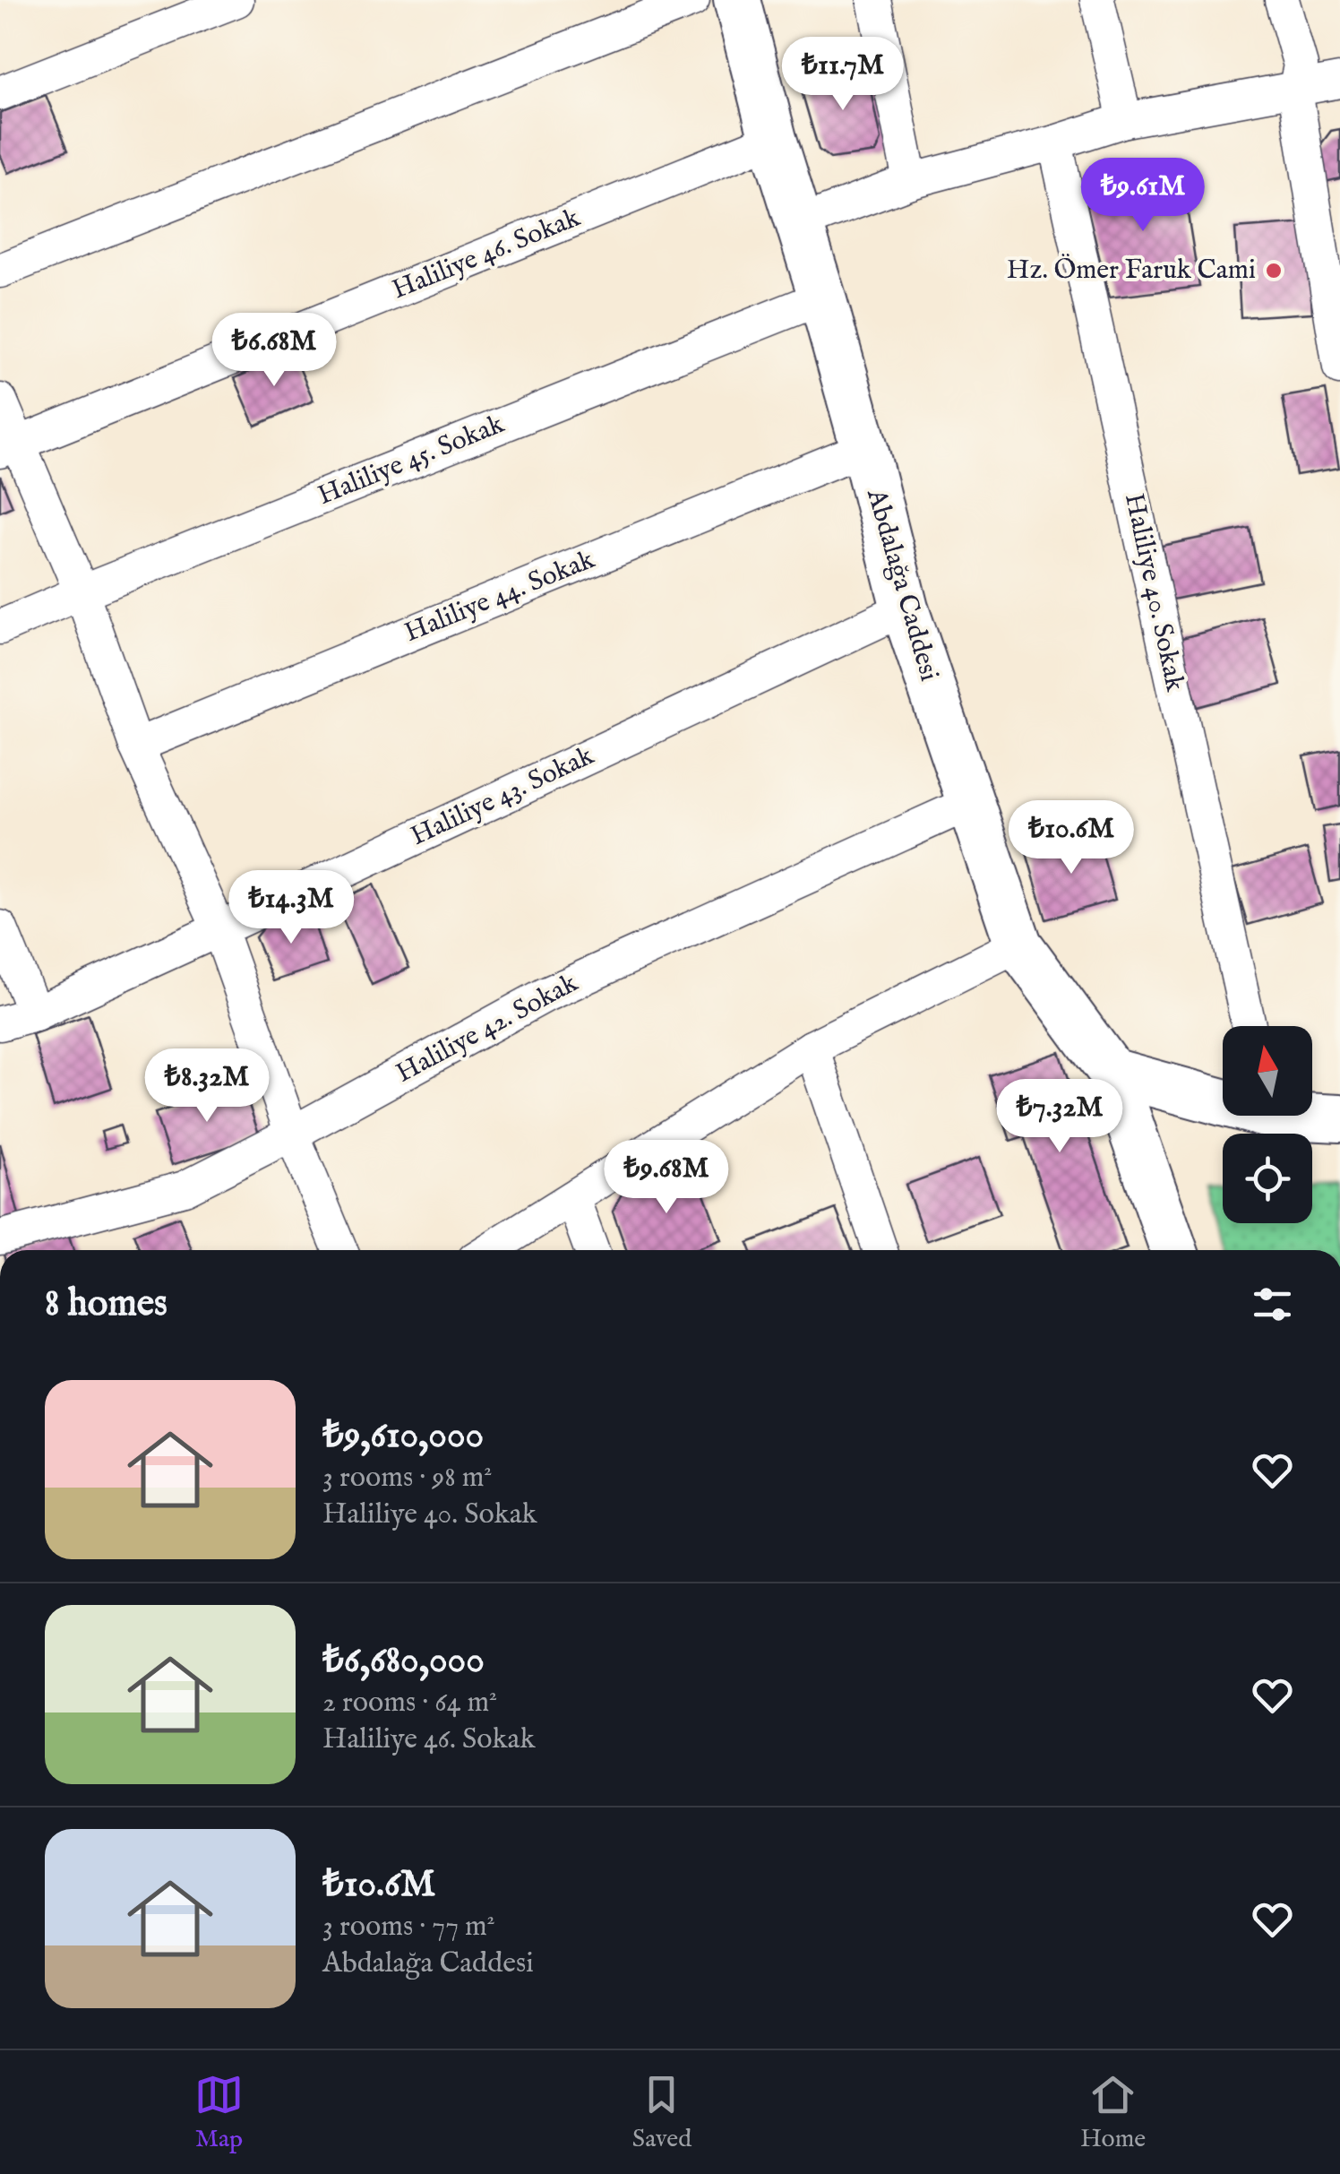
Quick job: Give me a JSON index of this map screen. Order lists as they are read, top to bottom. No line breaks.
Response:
{"streets":{"street":["Haliliye 46. Sokak","Haliliye 45. Sokak","Abdalağa Caddesi","Haliliye 40. Sokak","Haliliye 44. Sokak","Haliliye 43. Sokak","Haliliye 42. Sokak"]},"crossings":[["Haliliye 46. Sokak","Abdalağa Caddesi"],["Haliliye 45. Sokak","Abdalağa Caddesi"],["Abdalağa Caddesi","Haliliye 44. Sokak"],["Abdalağa Caddesi","Haliliye 43. Sokak"],["Abdalağa Caddesi","Haliliye 42. Sokak"]],"places":["Hz. Ömer Faruk Cami"],"north":"top","page":{"price":["₺11.7M","₺9.61M","₺6.68M","₺10.6M","₺14.3M","₺8.32M","₺7.32M","₺9.68M"],"heading":"8 homes","list":[{"name":"₺9,610,000","note":"3 rooms · 98 m² · Haliliye 40. Sokak"},{"name":"₺6,680,000","note":"2 rooms · 64 m² · Haliliye 46. Sokak"},{"name":"₺10.6M","note":"3 rooms · 77 m² · Abdalağa Caddesi"}],"tabs":["Map","Saved","Home"]}}
